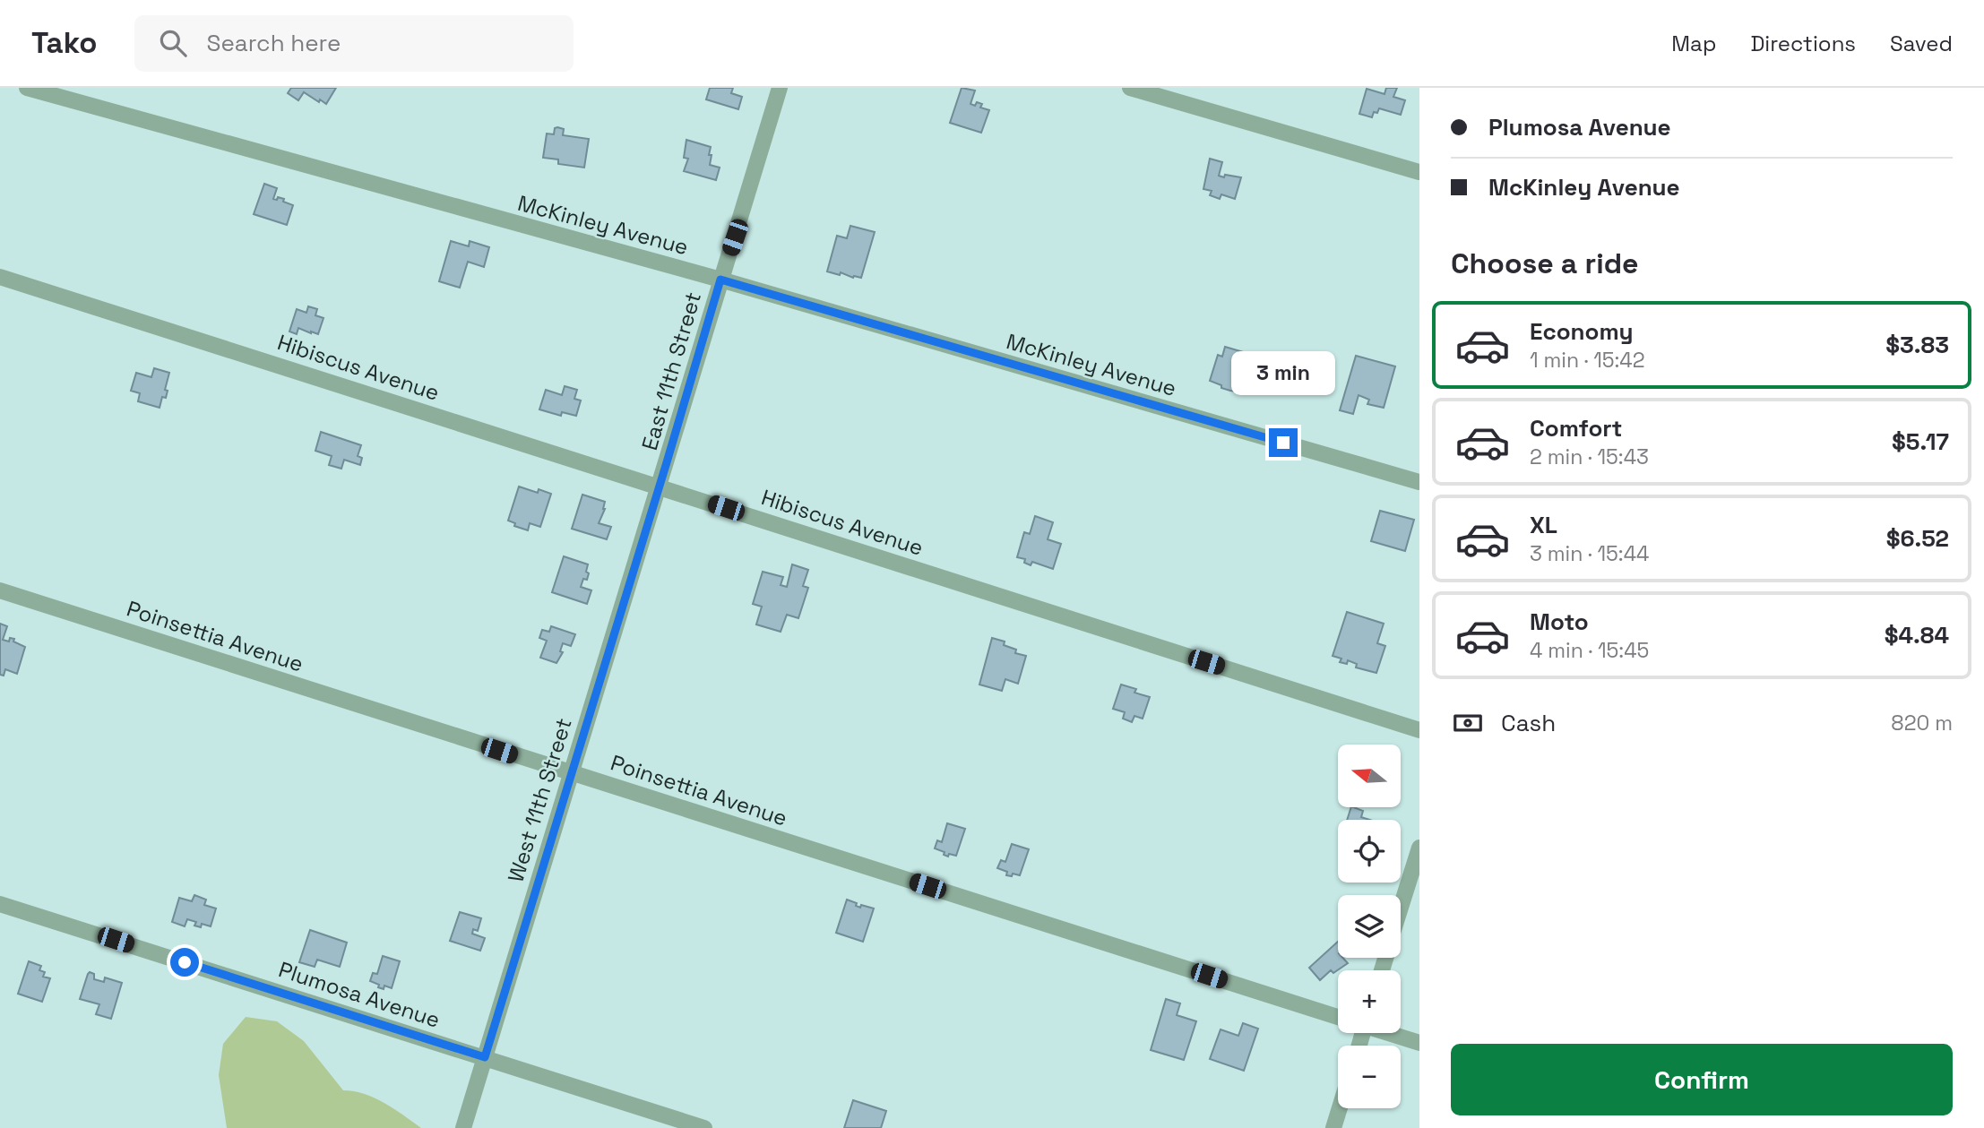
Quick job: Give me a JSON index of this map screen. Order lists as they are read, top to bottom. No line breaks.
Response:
{"streets":{"street":["McKinley Avenue","Hibiscus Avenue","East 11th Street","Poinsettia Avenue","West 11th Street","Plumosa Avenue"]},"crossings":[["McKinley Avenue","East 11th Street"],["Hibiscus Avenue","East 11th Street"],["Hibiscus Avenue","West 11th Street"],["East 11th Street","West 11th Street"],["Poinsettia Avenue","West 11th Street"],["West 11th Street","Plumosa Avenue"]],"north":"left","page":{"header":"Tako","search":"Search here","nav":["Map","Directions","Saved"],"banner":["Plumosa Avenue","McKinley Avenue"],"heading":"Choose a ride","list":[{"name":"Economy","note":"1 min · 15:42","value":"$3.83"},{"name":"Comfort","note":"2 min · 15:43","value":"$5.17"},{"name":"XL","note":"3 min · 15:44","value":"$6.52"},{"name":"Moto","note":"4 min · 15:45","value":"$4.84"}],"bubble":"3 min","pay":["Cash","820 m"],"map_buttons":["+","−"],"buttons":"Confirm"}}
